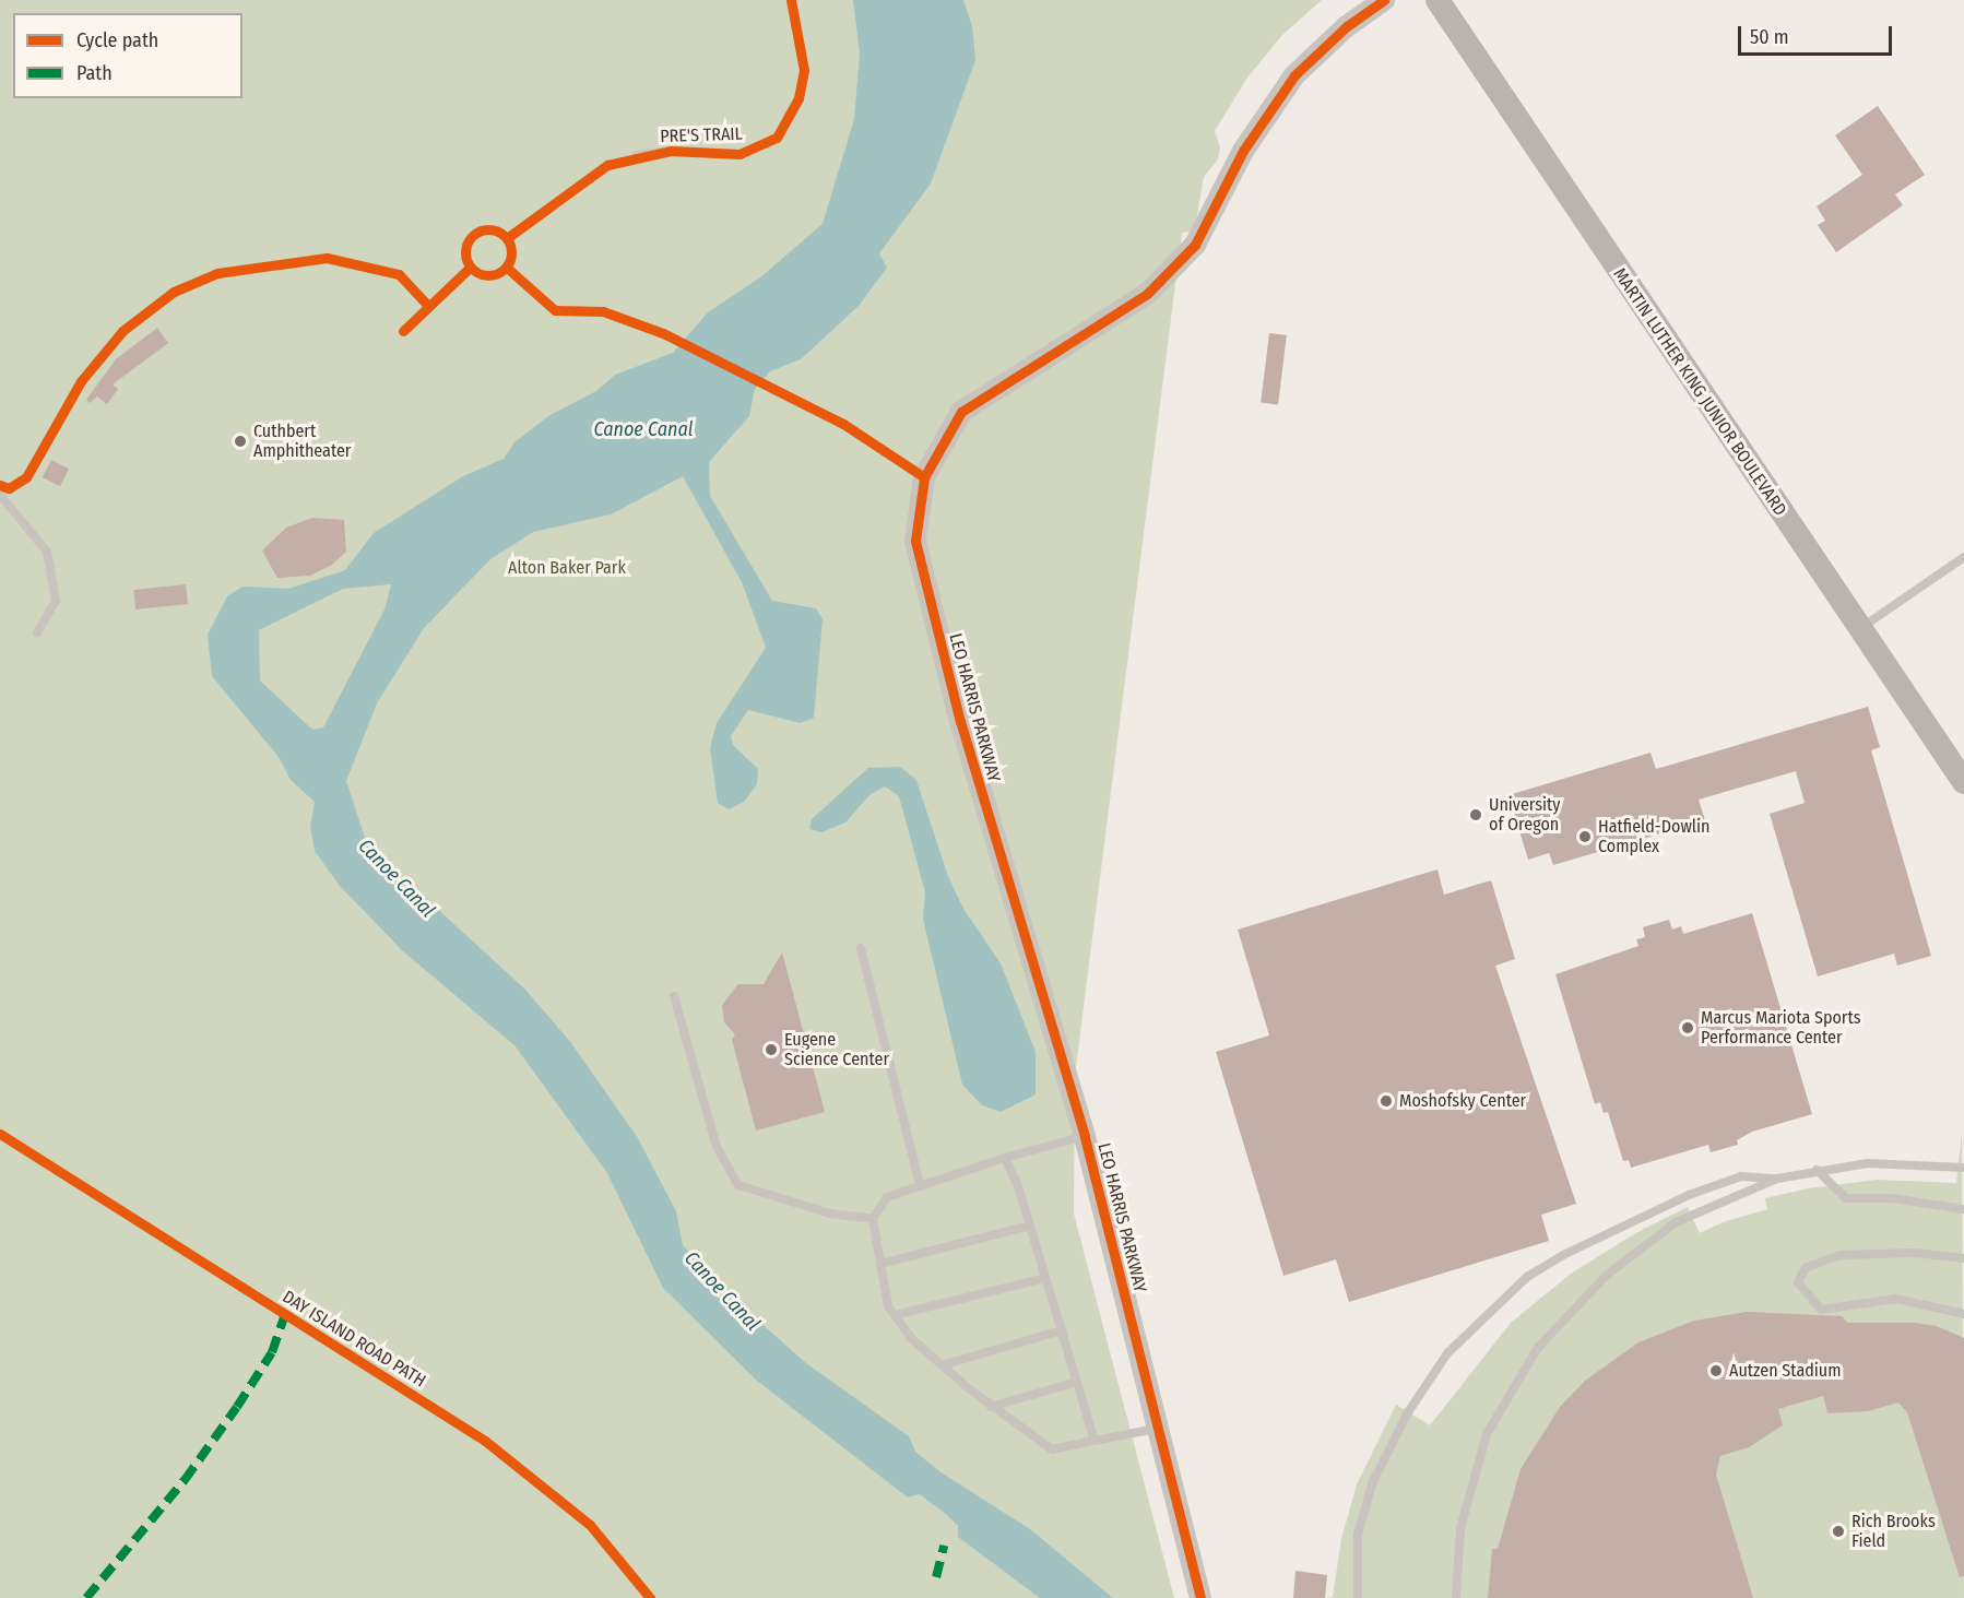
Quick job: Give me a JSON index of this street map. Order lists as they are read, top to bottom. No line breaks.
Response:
{"streets":{"main road":["MARTIN LUTHER KING JUNIOR BOULEVARD"],"street":["LEO HARRIS PARKWAY"],"lane":["PRE'S TRAIL"],"cycle path":["DAY ISLAND ROAD PATH"]},"water":["Canoe Canal"],"parks":["Alton Baker Park"],"places":["Cuthbert Amphitheater","University of Oregon","Hatfield-Dowlin Complex","Marcus Mariota Sports Performance Center","Eugene Science Center","Moshofsky Center","Autzen Stadium","Rich Brooks Field"],"legend":["Cycle path","Path"],"scale_bar":"50 m"}
